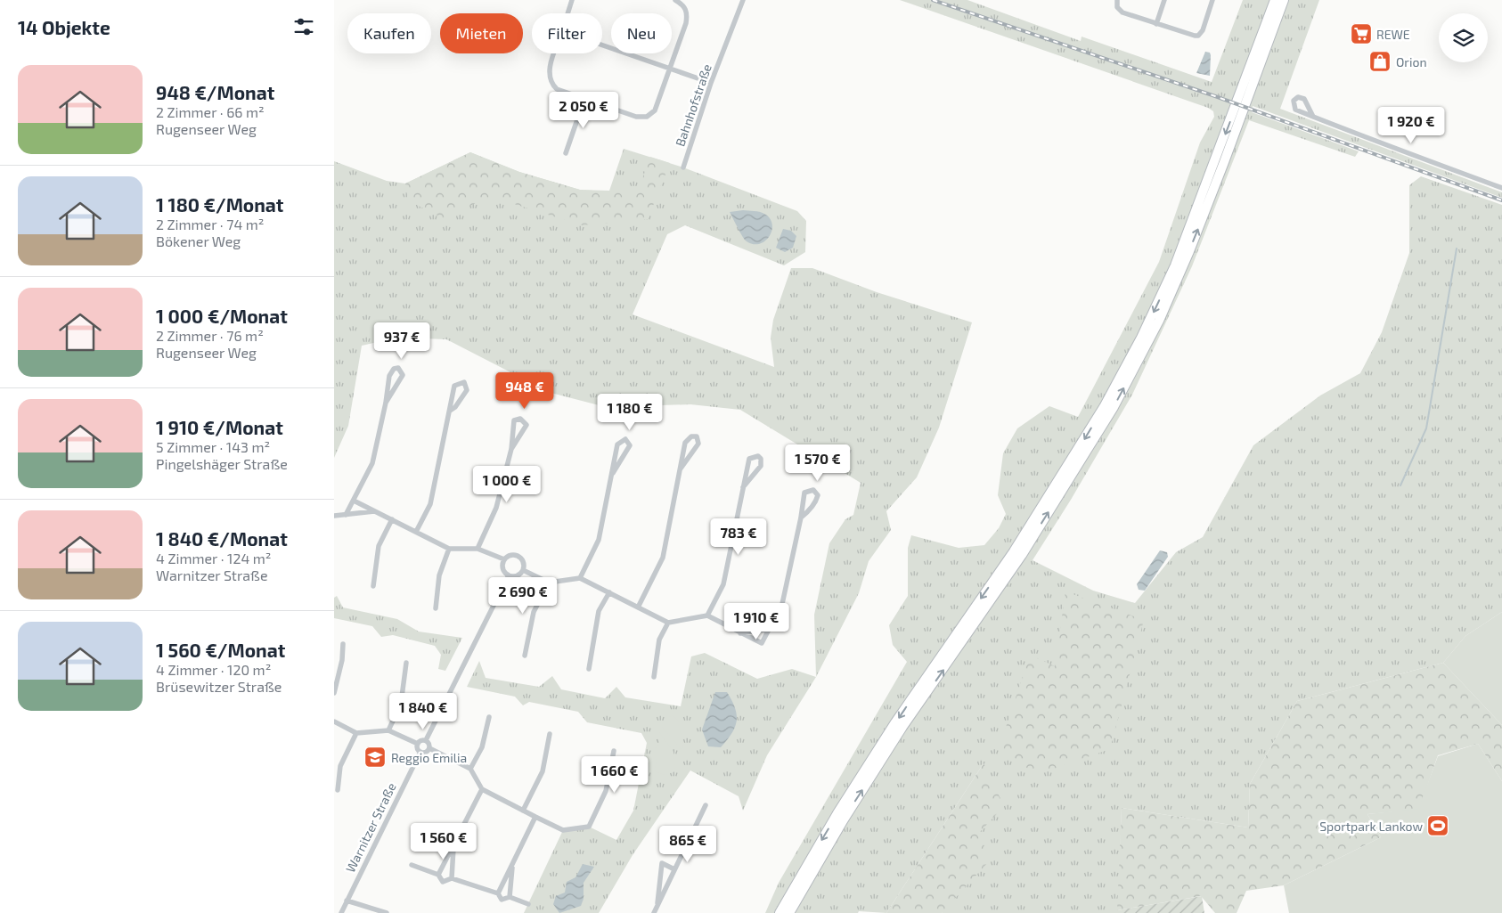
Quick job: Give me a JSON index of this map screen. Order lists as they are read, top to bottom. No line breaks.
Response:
{"streets":{"street":["Bahnhofstraße","Warnitzer Straße"]},"places":{"supermarket":["REWE"],"shop":["Orion"],"school or university":["Reggio Emilia"],"sports":["Sportpark Lankow"]},"page":{"heading":"14 Objekte","chip":["Kaufen","Mieten","Filter","Neu"],"list":[{"name":"948 €/Monat","note":"2 Zimmer · 66 m² · Rugenseer Weg"},{"name":"1 180 €/Monat","note":"2 Zimmer · 74 m² · Bökener Weg"},{"name":"1 000 €/Monat","note":"2 Zimmer · 76 m² · Rugenseer Weg"},{"name":"1 910 €/Monat","note":"5 Zimmer · 143 m² · Pingelshäger Straße"},{"name":"1 840 €/Monat","note":"4 Zimmer · 124 m² · Warnitzer Straße"},{"name":"1 560 €/Monat","note":"4 Zimmer · 120 m² · Brüsewitzer Straße"}],"price":["2 050 €","1 920 €","937 €","948 €","1 180 €","1 570 €","1 000 €","783 €","2 690 €","1 910 €","1 840 €","1 660 €","1 560 €","865 €"]}}
